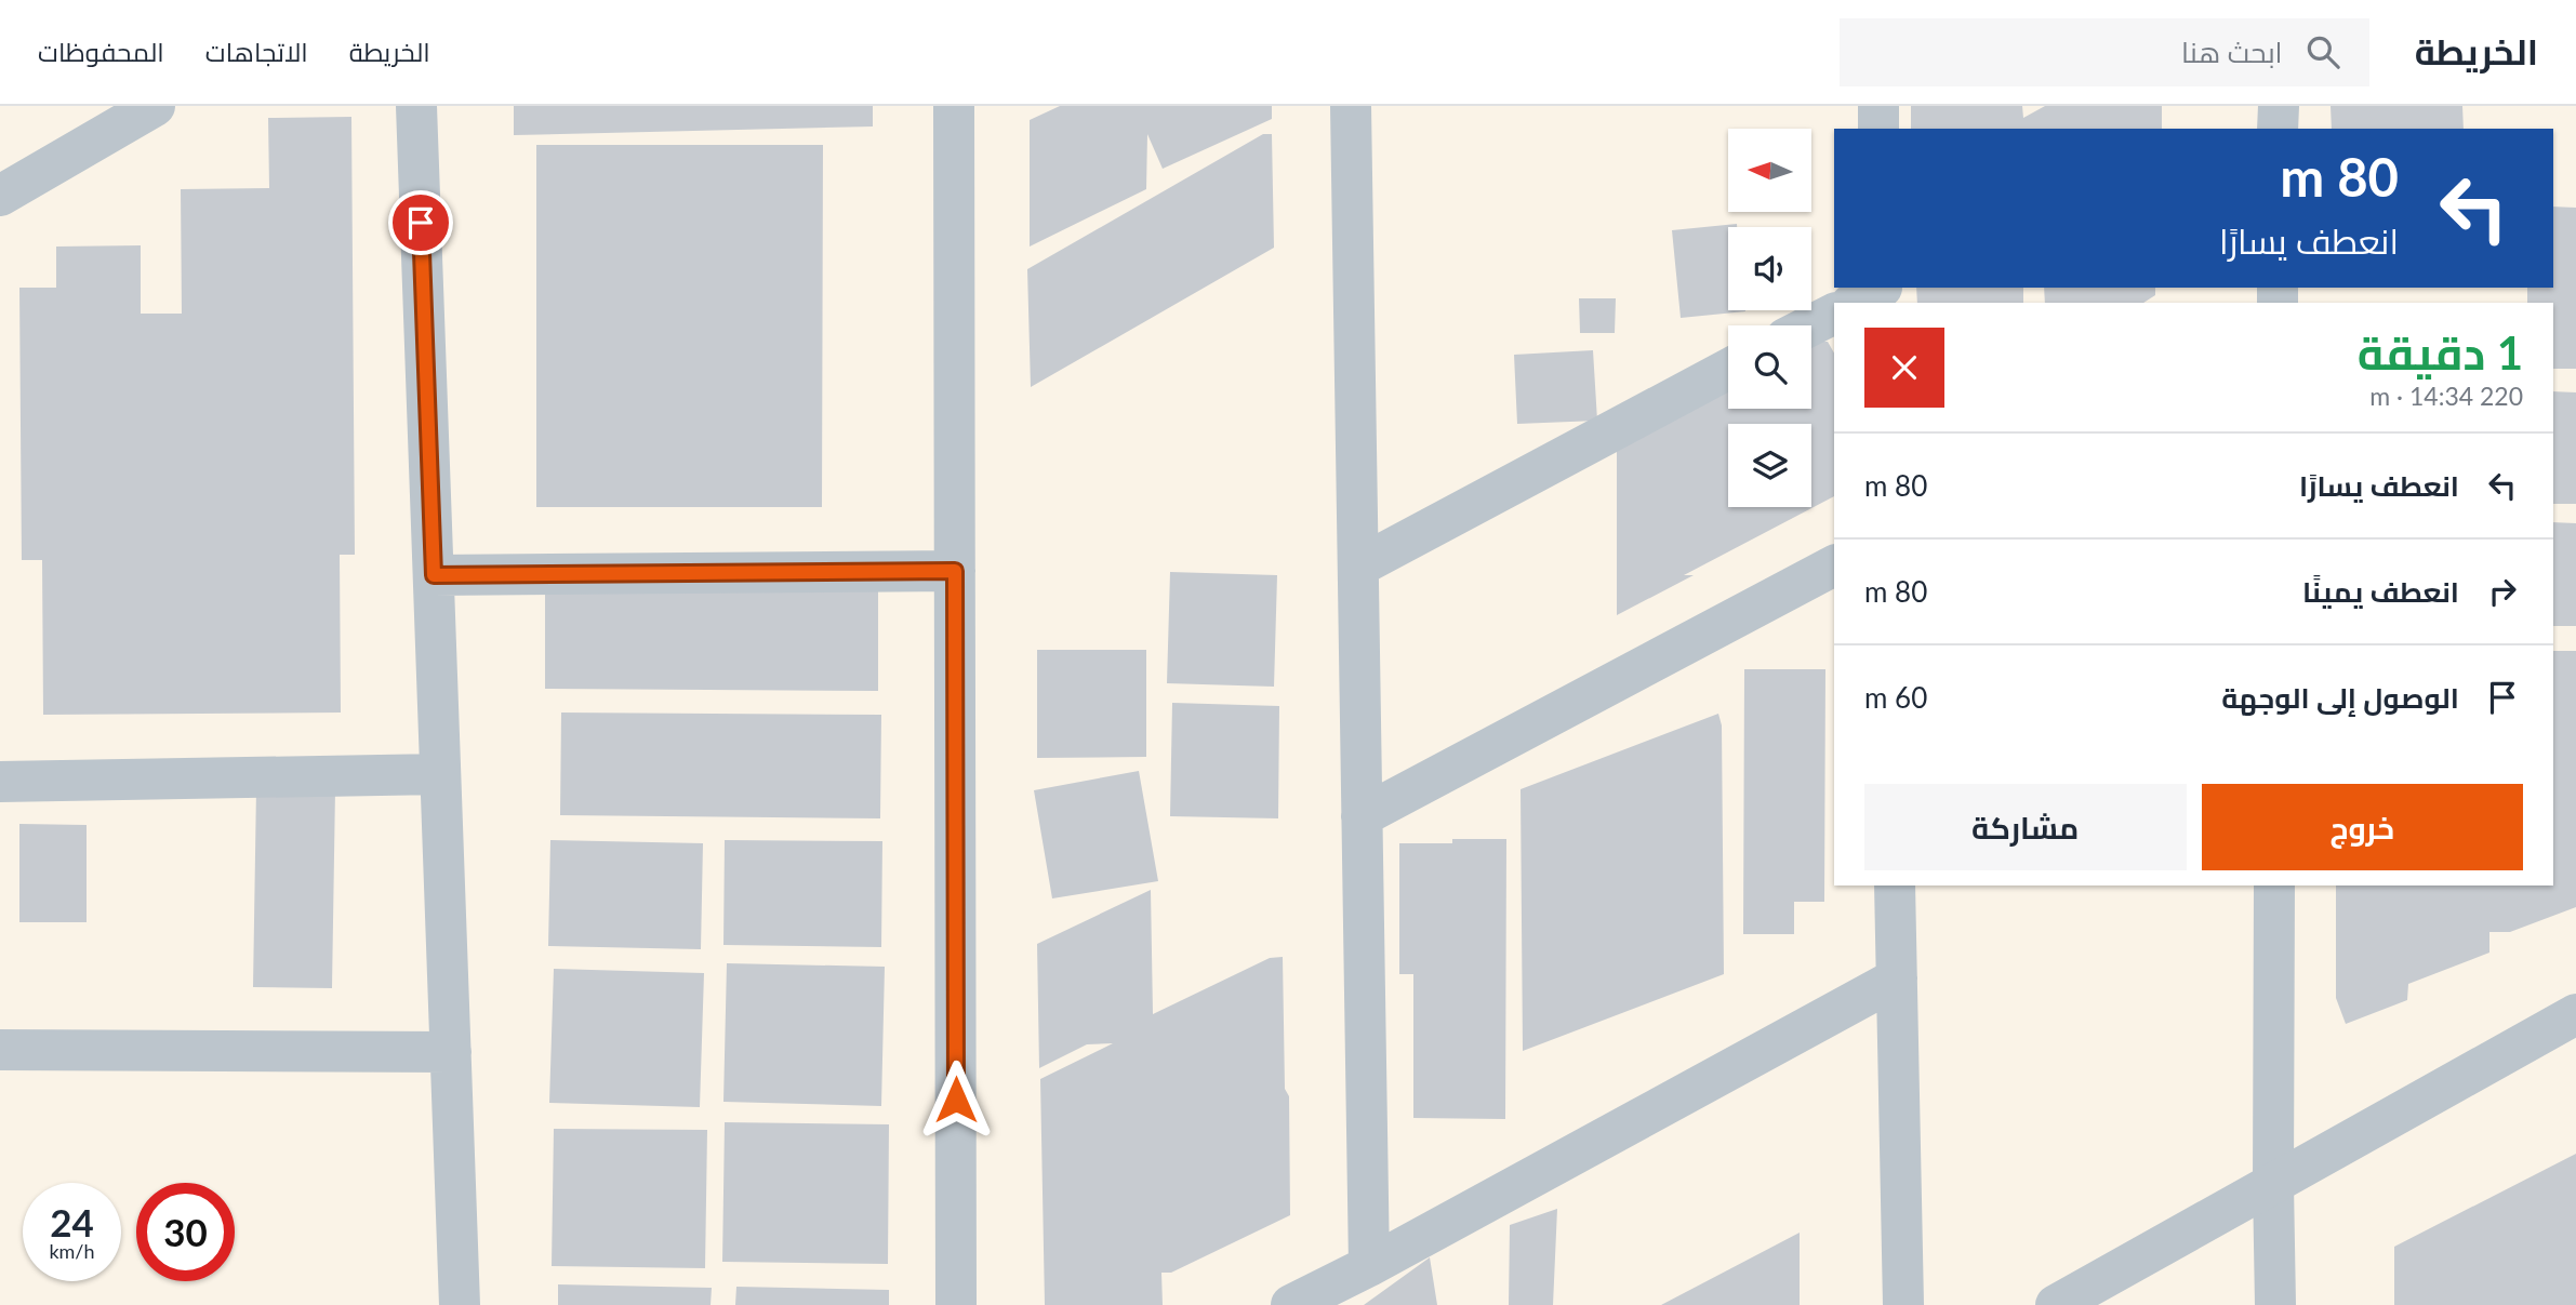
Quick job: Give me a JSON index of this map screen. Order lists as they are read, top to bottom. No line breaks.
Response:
{"north":"left","page":{"header":"الخريطة","search":"ابحث هنا","nav":["الخريطة","الاتجاهات","المحفوظات"],"turn":["80 m","انعطف يسارًا"],"heading":["1 دقيقة","220 m · 14:34"],"list":[{"name":"انعطف يسارًا","value":"80 m"},{"name":"انعطف يمينًا","value":"80 m"},{"name":"الوصول إلى الوجهة","value":"60 m"}],"buttons":["خروج","مشاركة"],"speed":"24 km/h","limit":"30"}}
